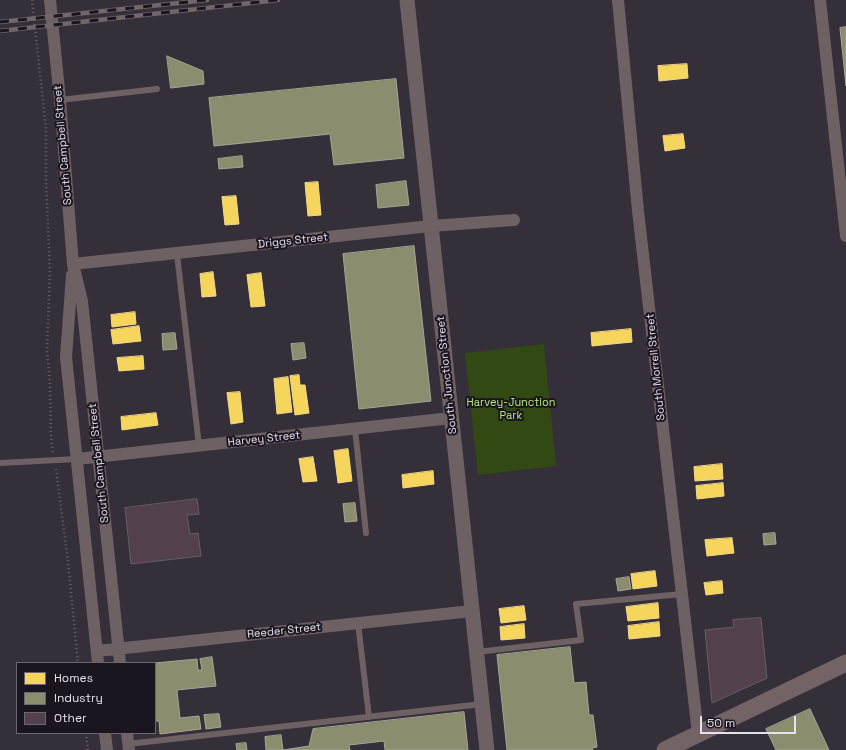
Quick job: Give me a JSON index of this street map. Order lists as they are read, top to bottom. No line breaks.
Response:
{"streets":{"street":["South Campbell Street","Driggs Street","South Morrell Street","South Junction Street","Harvey Street","Reeder Street"]},"crossings":[["South Campbell Street","Driggs Street"],["South Campbell Street","Harvey Street"],["South Campbell Street","Reeder Street"],["Driggs Street","South Junction Street"],["South Junction Street","Harvey Street"],["South Junction Street","Reeder Street"]],"parks":["Harvey-Junction Park"],"legend":["Homes","Industry","Other"],"scale_bar":"50 m"}
